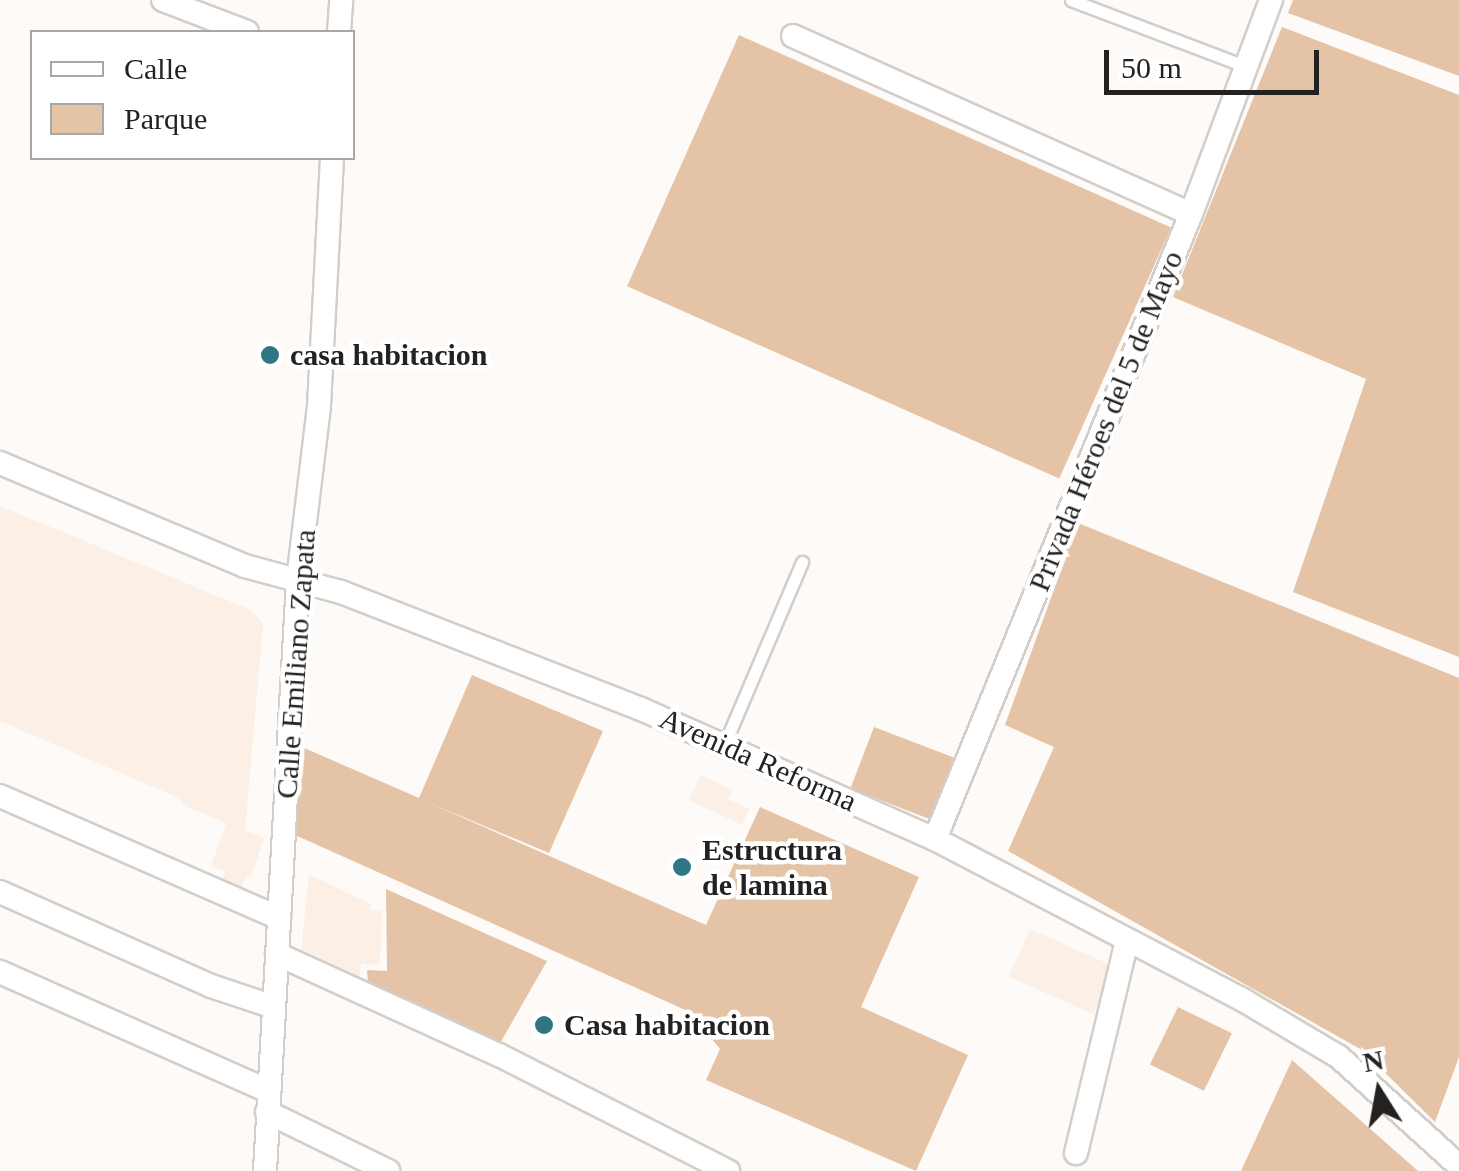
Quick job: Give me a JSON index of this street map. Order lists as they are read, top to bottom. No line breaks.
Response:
{"streets":{"street":["Privada Héroes del 5 de Mayo","Calle Emiliano Zapata","Avenida Reforma"]},"crossings":[["Privada Héroes del 5 de Mayo","Avenida Reforma"],["Calle Emiliano Zapata","Avenida Reforma"]],"places":["casa habitacion","Estructura de lamina","Casa habitacion"],"legend":["Calle","Parque"],"scale_bar":"50 m","north":"top"}
